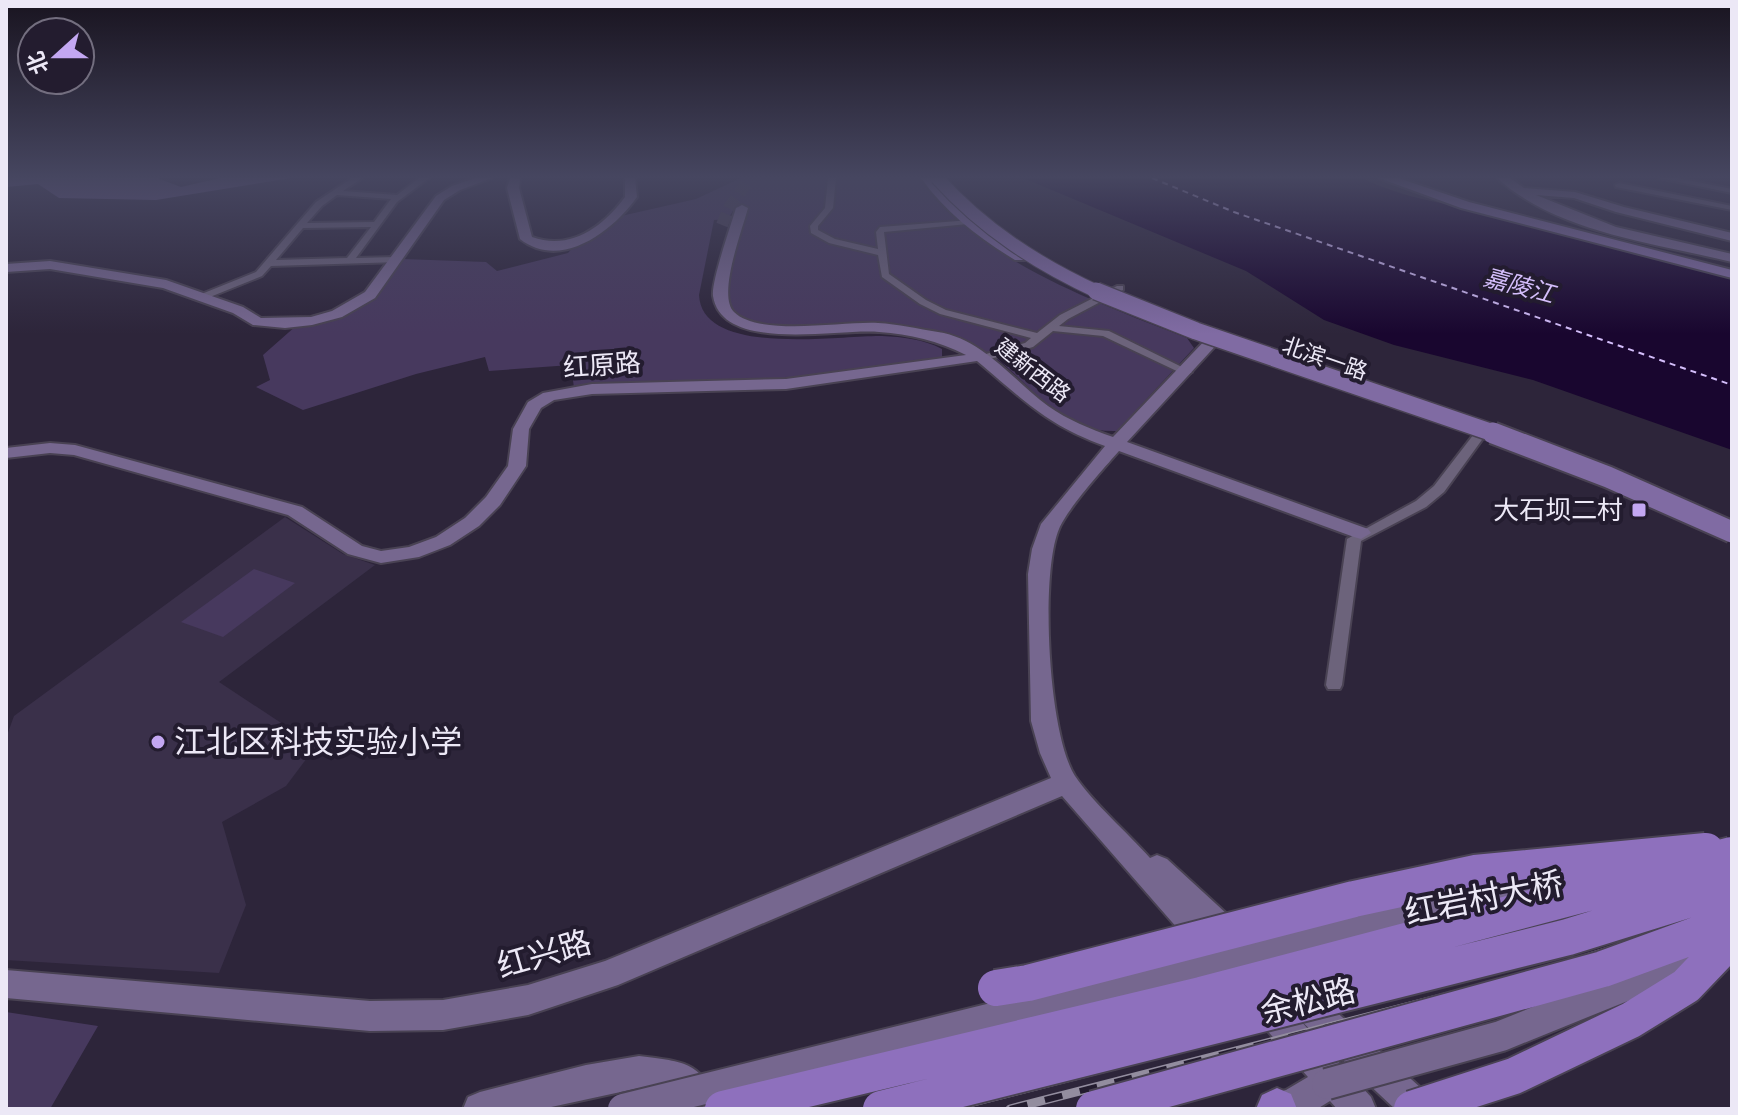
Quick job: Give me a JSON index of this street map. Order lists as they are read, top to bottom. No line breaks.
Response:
{"streets":{"highway":["余松路"],"main road":["北滨一路"],"street":["红原路","建新西路","红岩村大桥","红兴路"]},"crossings":[["红原路","建新西路"]],"water":["嘉陵江"],"places":{"transit":["大石坝二村"],"other":["江北区科技实验小学"]},"north":"left"}
